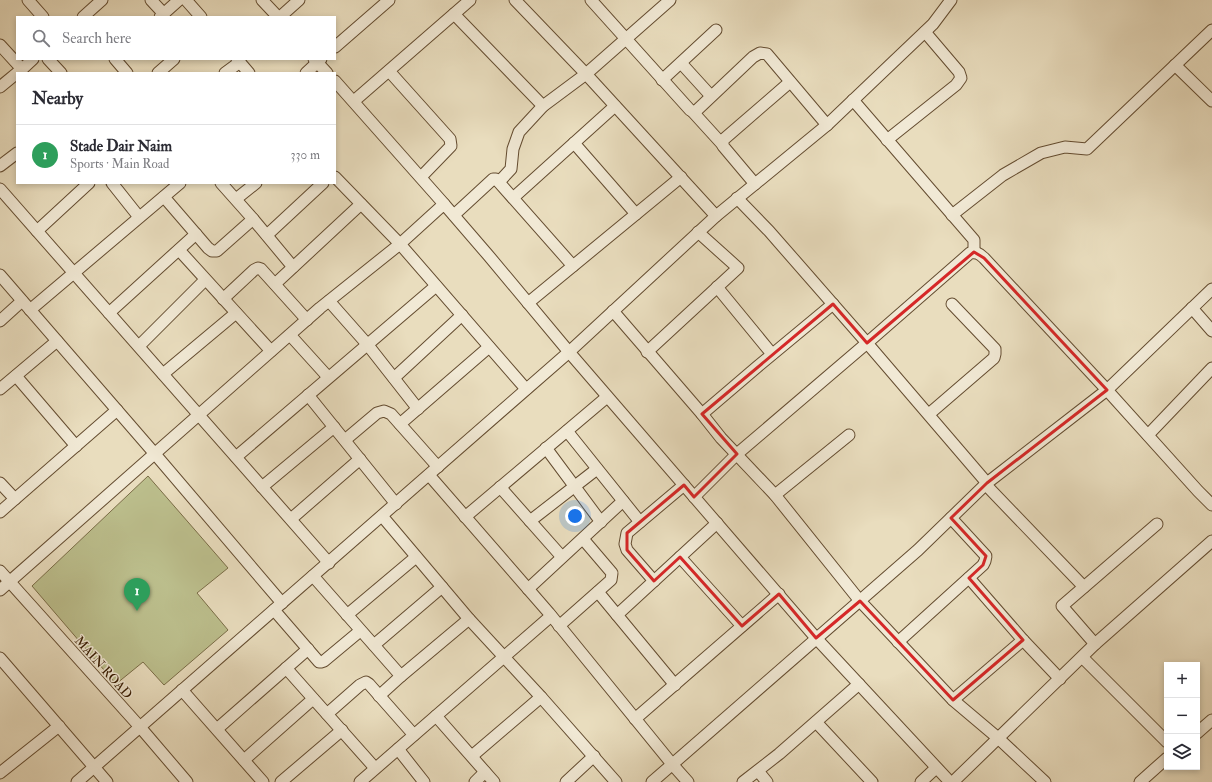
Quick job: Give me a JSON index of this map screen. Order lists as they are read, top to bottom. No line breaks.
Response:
{"streets":{"street":["MAIN ROAD"]},"page":{"search":"Search here","heading":"Nearby","list":[{"mark":"1","name":"Stade Dair Naim","note":"Sports · Main Road","value":"330 m"}],"pins":"1","map_buttons":["+","−"]}}
